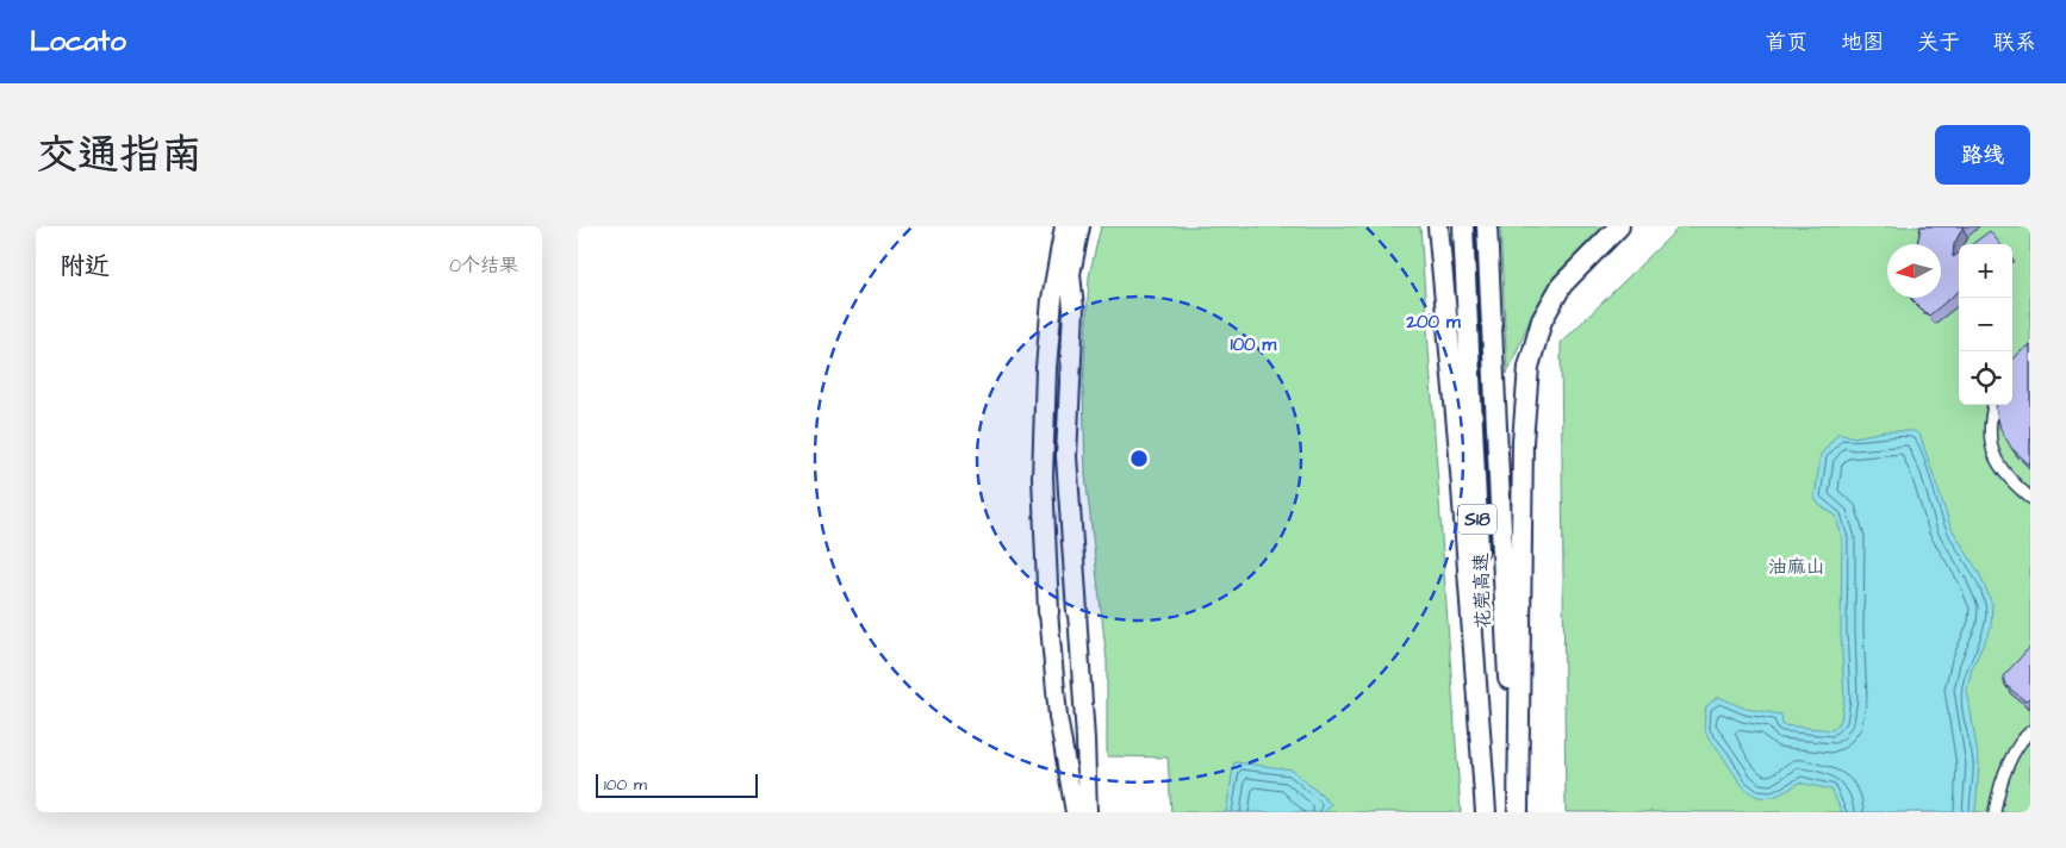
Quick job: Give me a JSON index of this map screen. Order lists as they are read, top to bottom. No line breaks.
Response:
{"streets":{"highway":["S18","花莞高速"]},"parks":["油麻山"],"scale_bar":"100 m","north":"left","page":{"header":"Locato","nav":["首页","地图","关于","联系"],"title":"交通指南","buttons":"路线","heading":["附近","0个结果"],"map_buttons":["+","−"],"scale":"100 m"},"rings":["200 m","100 m"]}
